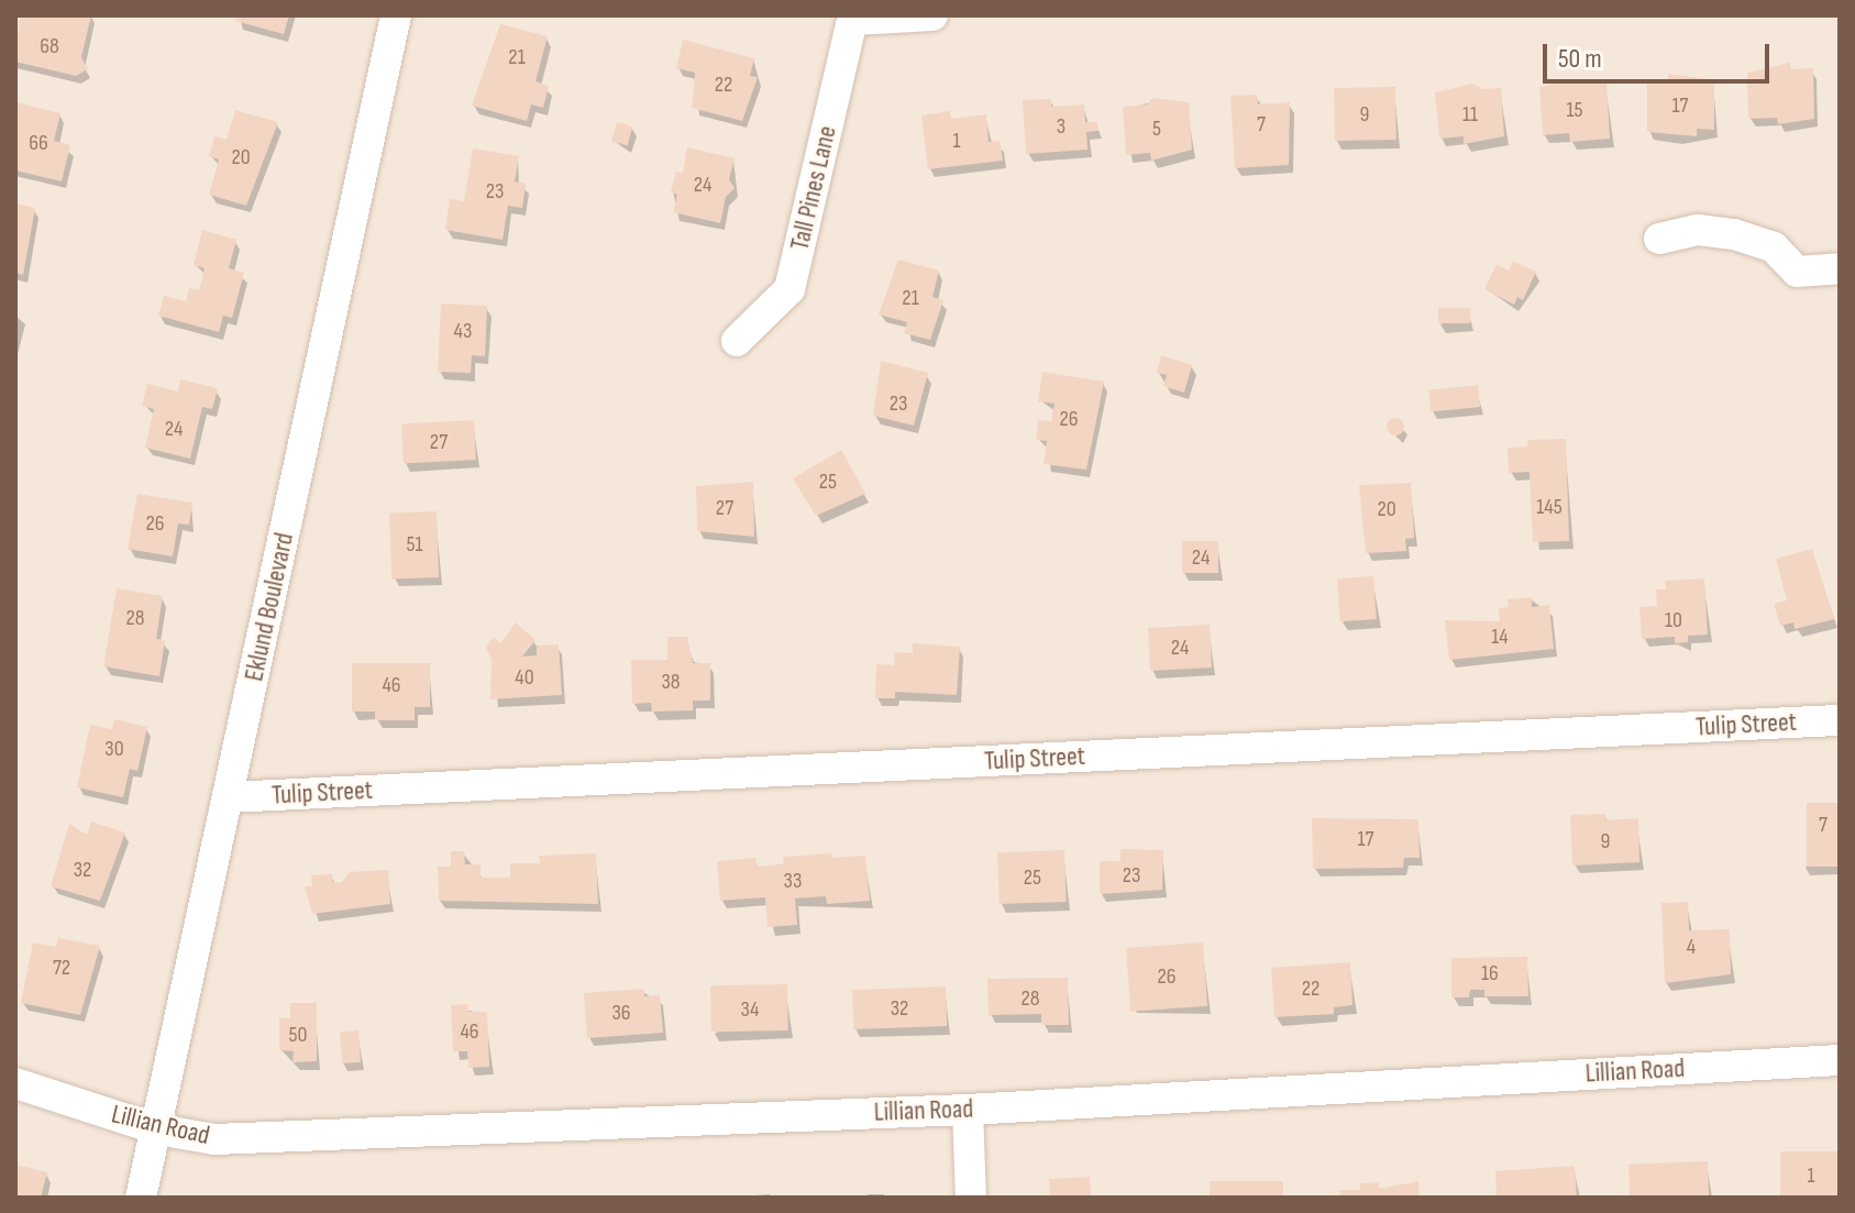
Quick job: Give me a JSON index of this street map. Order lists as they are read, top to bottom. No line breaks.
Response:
{"streets":{"street":["Tall Pines Lane","Eklund Boulevard","Tulip Street","Lillian Road"]},"crossings":[["Eklund Boulevard","Tulip Street"],["Eklund Boulevard","Lillian Road"]],"house_numbers":["68","21","22","17","15","9","11","7","3","5","1","66","20","24","23","21","43","23","26","24","27","25","145","27","20","26","51","24","28","10","14","24","40","38","46","30","7","17","9","32","23","25","33","4","72","16","26","22","28","32","34","36","46","50","1"],"scale_bar":"50 m"}
